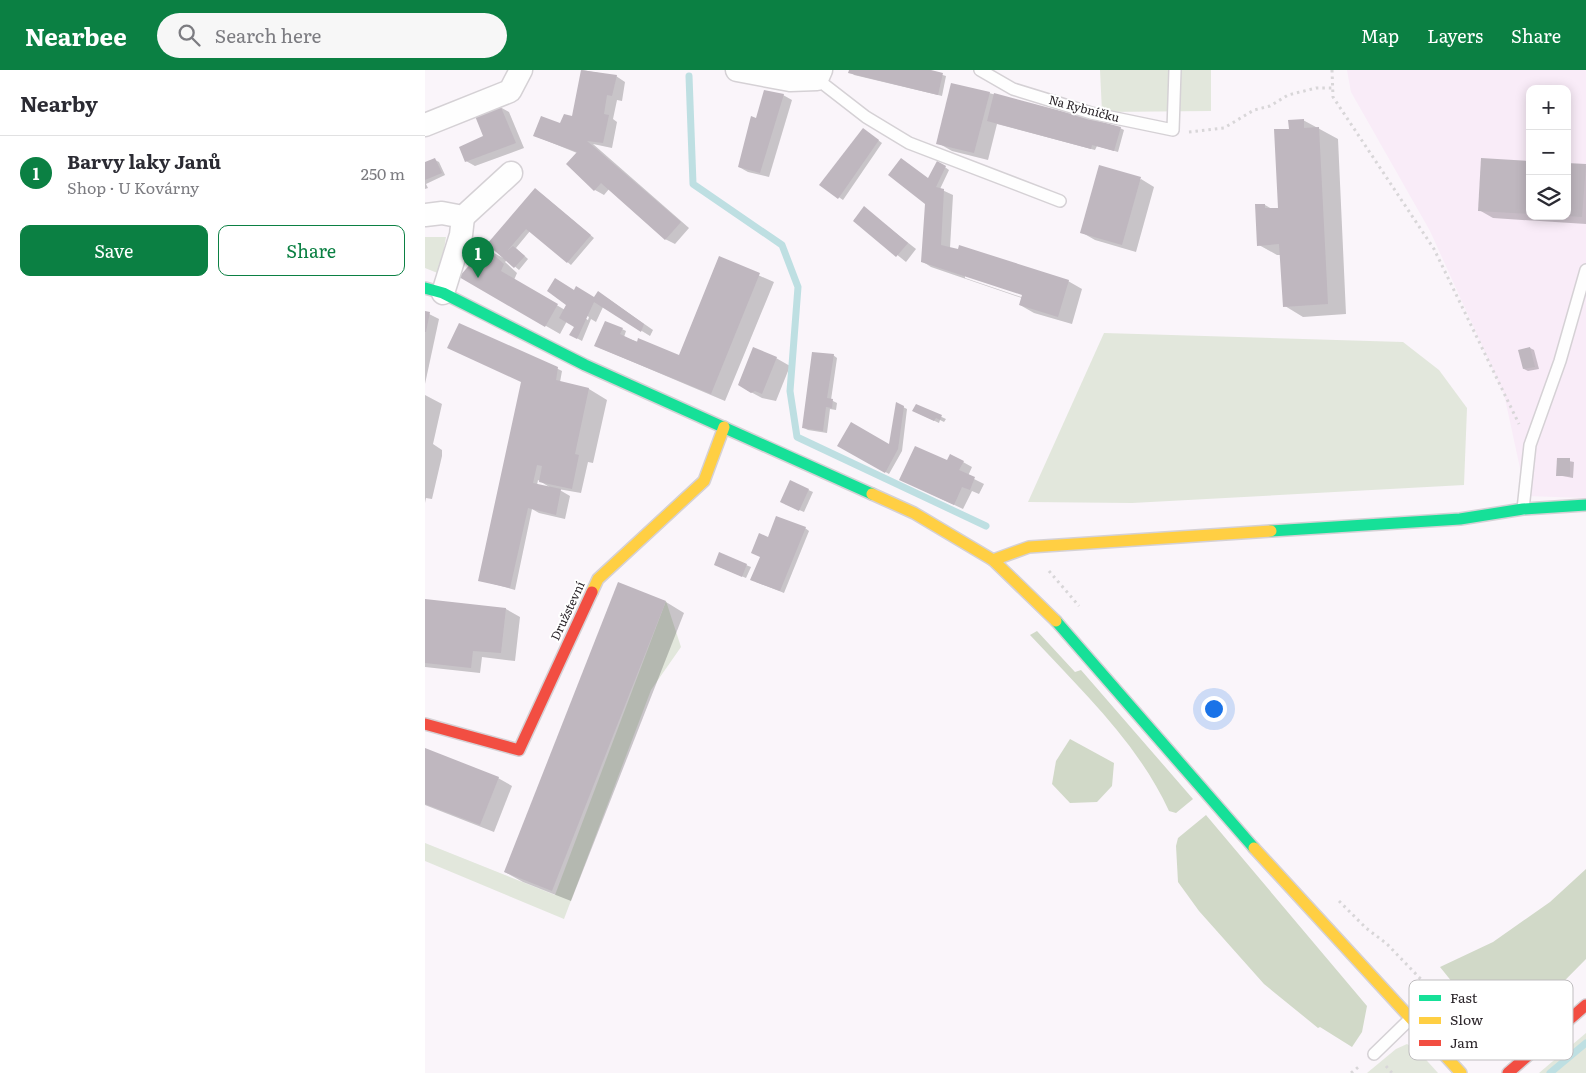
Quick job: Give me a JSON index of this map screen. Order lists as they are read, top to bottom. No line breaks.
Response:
{"streets":{"street":["Družstevní"],"lane":["Na Rybníčku"]},"legend":["Fast","Slow","Jam"],"page":{"header":"Nearbee","search":"Search here","nav":["Map","Layers","Share"],"heading":"Nearby","map_buttons":["+","−"],"list":[{"mark":"1","name":"Barvy laky Janů","note":"Shop · U Kovárny","value":"250 m"}],"buttons":["Save","Share"],"pins":"1"}}
